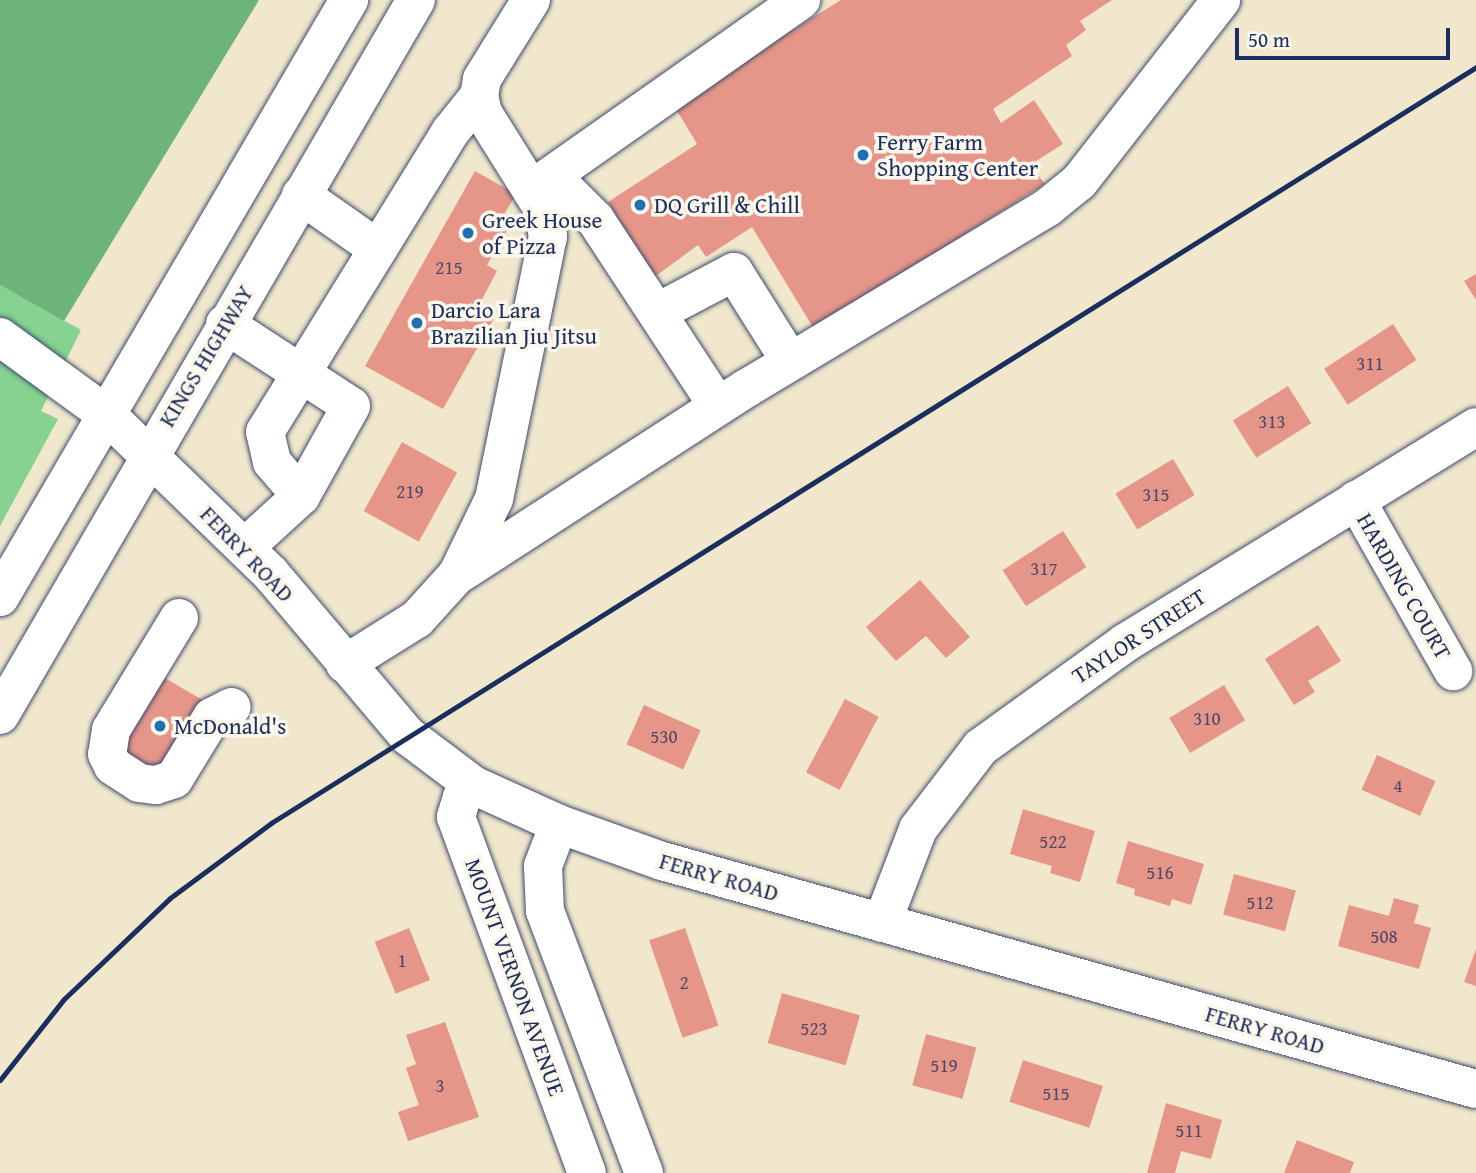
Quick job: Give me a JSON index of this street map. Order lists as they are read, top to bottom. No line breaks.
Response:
{"streets":{"main road":["KINGS HIGHWAY","FERRY ROAD","HARDING COURT","TAYLOR STREET","MOUNT VERNON AVENUE"]},"crossings":[["KINGS HIGHWAY","FERRY ROAD"],["FERRY ROAD","TAYLOR STREET"],["FERRY ROAD","MOUNT VERNON AVENUE"],["HARDING COURT","TAYLOR STREET"]],"places":["Ferry Farm Shopping Center","DQ Grill & Chill","Greek House of Pizza","Darcio Lara Brazilian Jiu Jitsu","McDonald's"],"house_numbers":["215","311","313","219","315","317","310","530","4","522","516","512","508","1","2","523","519","3","515","511"],"scale_bar":"50 m"}
